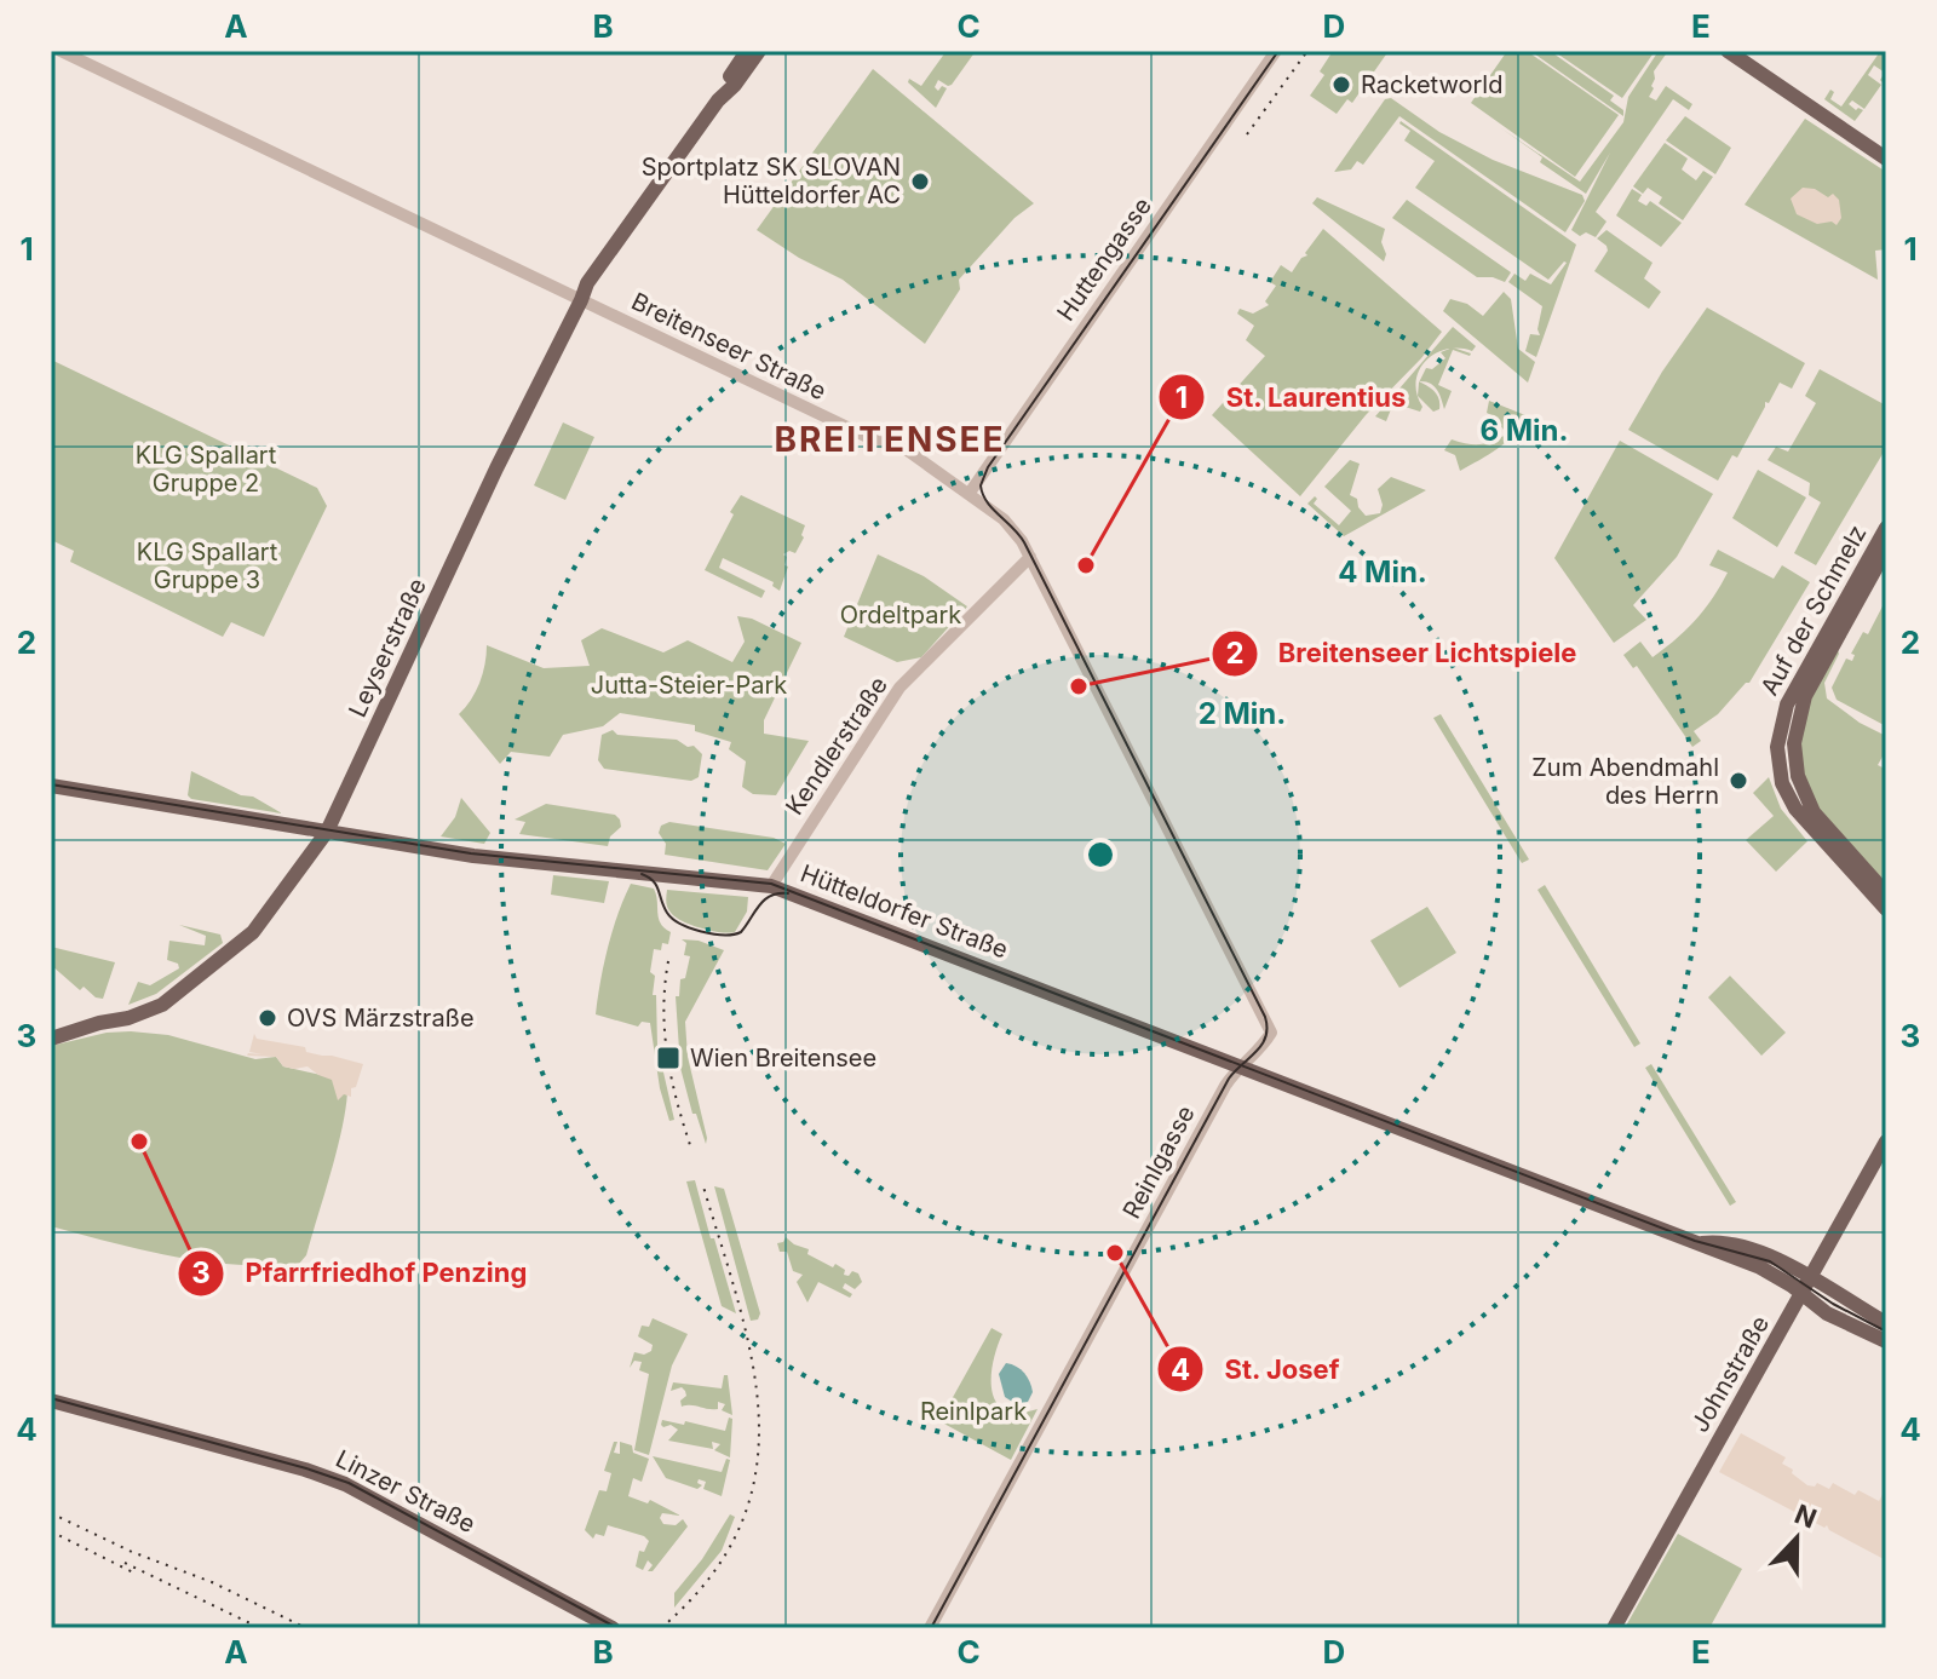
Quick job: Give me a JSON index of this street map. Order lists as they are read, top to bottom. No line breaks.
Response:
{"streets":{"main road":["Auf der Schmelz","Leyserstraße","Hütteldorfer Straße","Johnstraße","Linzer Straße"],"street":["Huttengasse","Breitenseer Straße","Kendlerstraße","Reinlgasse"]},"crossings":[["Huttengasse","Breitenseer Straße"],["Breitenseer Straße","Leyserstraße"],["Breitenseer Straße","Kendlerstraße"],["Breitenseer Straße","Reinlgasse"],["Leyserstraße","Hütteldorfer Straße"],["Kendlerstraße","Hütteldorfer Straße"],["Hütteldorfer Straße","Reinlgasse"],["Hütteldorfer Straße","Johnstraße"]],"districts":["BREITENSEE"],"parks":["KLG Spallart Gruppe 2","KLG Spallart Gruppe 3","Ordeltpark","Jutta-Steier-Park","Reinlpark"],"places":{"other":["Racketworld","Sportplatz SK SLOVAN Hütteldorfer AC","St. Laurentius","Breitenseer Lichtspiele","Zum Abendmahl des Herrn","OVS Märzstraße","Pfarrfriedhof Penzing","St. Josef"],"transit":["Wien Breitensee"]},"north":"top","grid":{"columns":["A","B","C","D","E"],"rows":["1","2","3","4"]},"rings":["6 Min.","4 Min.","2 Min."]}
